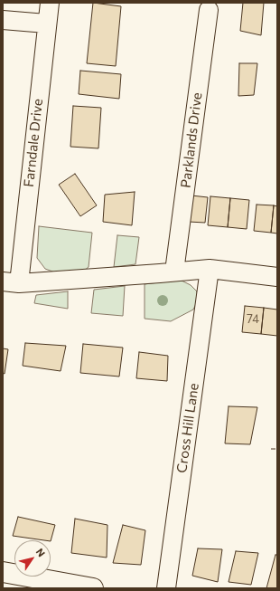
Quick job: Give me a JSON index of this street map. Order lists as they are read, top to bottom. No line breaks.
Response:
{"streets":{"street":["Parklands Drive","Farndale Drive","Cross Hill Lane"]},"house_numbers":["74"],"north":"top right"}
